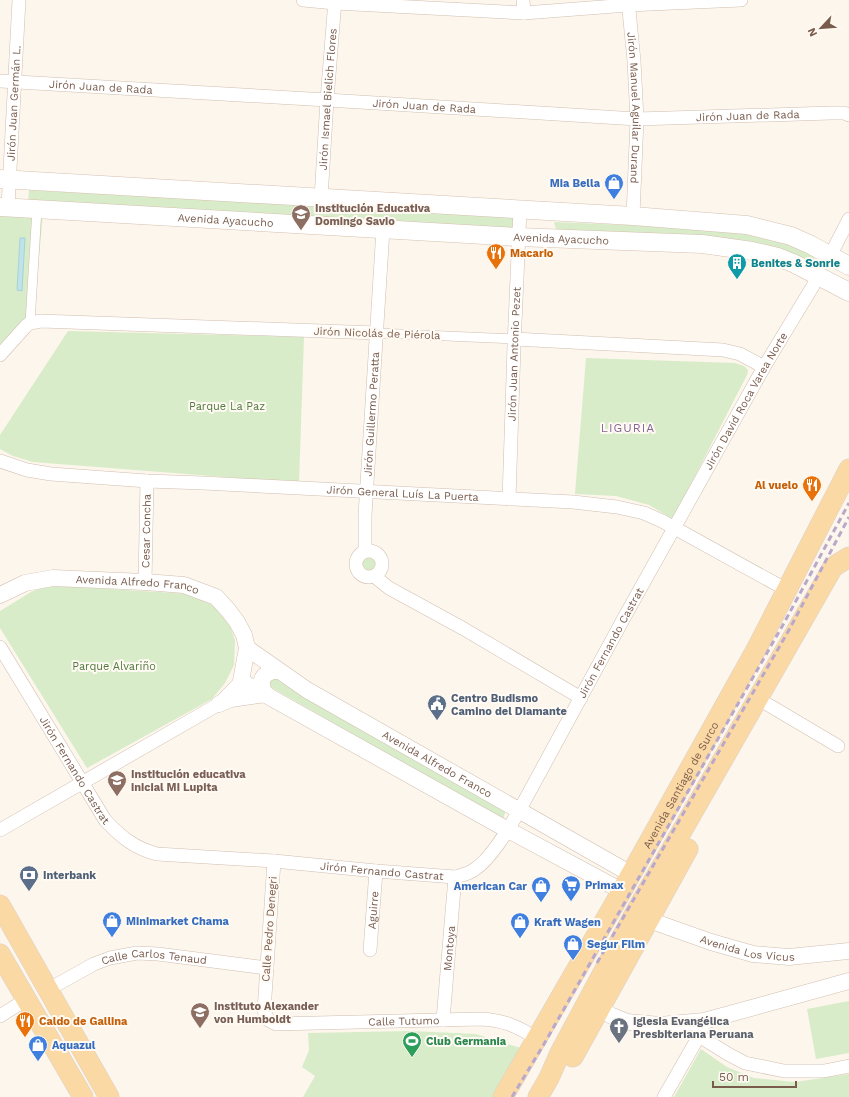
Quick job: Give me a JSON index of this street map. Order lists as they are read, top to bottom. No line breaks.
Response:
{"streets":{"main road":["Avenida Ayacucho","Avenida Santiago de Surco"],"street":["Jirón Juan de Rada","Jirón Ismael Bielich Flores","Jirón Juan Germán L.","Jirón Manuel Aguilar Durand","Jirón Nicolás de Piérola","Jirón Juan Antonio Pezet","Jirón David Roca Varea Norte","Jirón Guillermo Peratta","Jirón General Luís La Puerta","Cesar Concha","Avenida Alfredo Franco","Jirón Fernando Castrat","Aguirre","Calle Pedro Denegri","Avenida Los Vicus","Montoya","Calle Carlos Tenaud","Calle Tutumo"]},"crossings":[["Jirón Juan de Rada","Jirón Ismael Bielich Flores"],["Jirón Juan de Rada","Jirón Juan Germán L."],["Jirón Juan de Rada","Jirón Manuel Aguilar Durand"],["Jirón Juan Germán L.","Avenida Ayacucho"],["Avenida Ayacucho","Jirón Juan Antonio Pezet"],["Avenida Ayacucho","Jirón David Roca Varea Norte"],["Avenida Ayacucho","Jirón Guillermo Peratta"],["Jirón Nicolás de Piérola","Jirón Juan Antonio Pezet"],["Jirón Nicolás de Piérola","Jirón David Roca Varea Norte"],["Jirón Nicolás de Piérola","Jirón Guillermo Peratta"],["Jirón Juan Antonio Pezet","Jirón General Luís La Puerta"],["Jirón David Roca Varea Norte","Jirón General Luís La Puerta"],["Jirón David Roca Varea Norte","Jirón Fernando Castrat"],["Jirón Guillermo Peratta","Jirón General Luís La Puerta"],["Jirón General Luís La Puerta","Cesar Concha"],["Jirón General Luís La Puerta","Jirón Fernando Castrat"],["Jirón General Luís La Puerta","Avenida Santiago de Surco"],["Cesar Concha","Avenida Alfredo Franco"],["Avenida Alfredo Franco","Jirón Fernando Castrat"],["Avenida Alfredo Franco","Avenida Santiago de Surco"],["Jirón Fernando Castrat","Aguirre"],["Jirón Fernando Castrat","Calle Pedro Denegri"],["Jirón Fernando Castrat","Montoya"],["Avenida Santiago de Surco","Calle Tutumo"],["Calle Pedro Denegri","Calle Carlos Tenaud"],["Calle Pedro Denegri","Calle Tutumo"],["Montoya","Calle Tutumo"]],"districts":["LIGURIA"],"parks":["Parque La Paz","Parque Alvariño"],"places":{"shop":["Mia Bella","American Car","Minimarket Chama","Kraft Wagen","Segur Film","Aquazul"],"school or university":["Institución Educativa Domingo Savio","Institución educativa inicial Mi Lupita","Instituto Alexander von Humboldt"],"restaurant":["Macario","Al vuelo","Caldo de Gallina"],"building":["Benites & Sonrie"],"public building":["Centro Budismo Camino del Diamante"],"bank":["Interbank"],"supermarket":["Primax"],"church":["Iglesia Evangélica Presbiteriana Peruana"],"sports":["Club Germania"]},"scale_bar":"50 m","north":"bottom left"}
